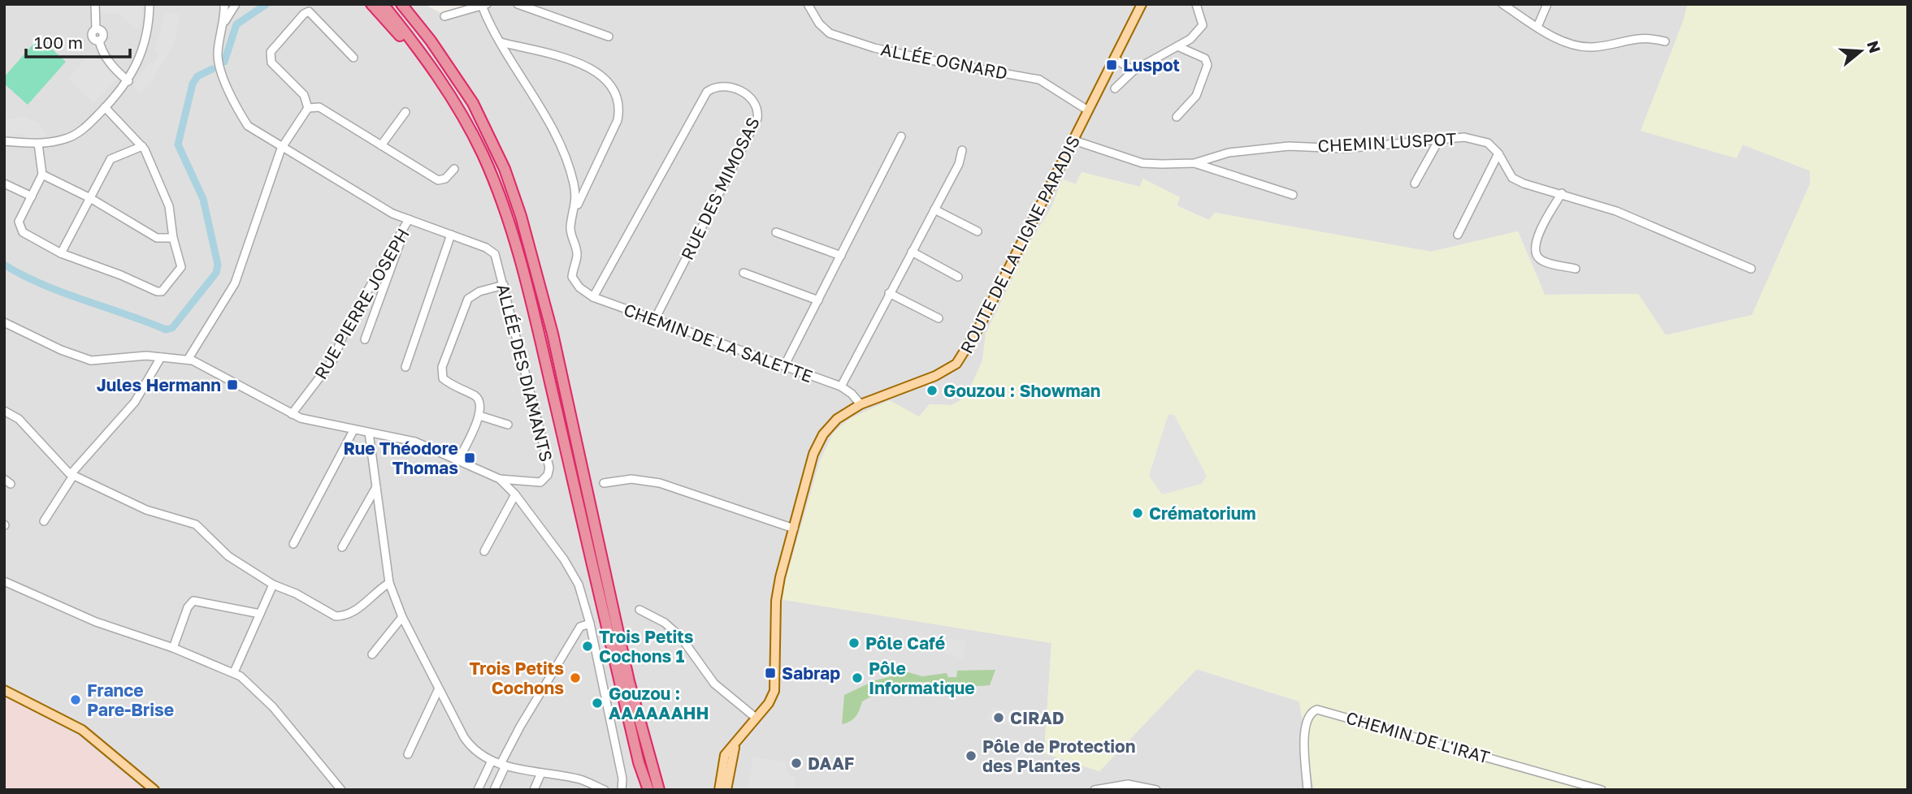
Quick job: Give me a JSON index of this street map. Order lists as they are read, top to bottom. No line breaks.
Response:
{"streets":{"main road":["ROUTE DE LA LIGNE PARADIS"],"street":["ALLÉE OGNARD","CHEMIN LUSPOT","RUE DES MIMOSAS","RUE PIERRE JOSEPH","CHEMIN DE LA SALETTE","ALLÉE DES DIAMANTS","CHEMIN DE L'IRAT"]},"crossings":[["ALLÉE OGNARD","ROUTE DE LA LIGNE PARADIS"],["CHEMIN LUSPOT","ROUTE DE LA LIGNE PARADIS"],["RUE DES MIMOSAS","CHEMIN DE LA SALETTE"],["ROUTE DE LA LIGNE PARADIS","CHEMIN DE LA SALETTE"]],"places":{"transit":["Luspot","Jules Hermann","Rue Théodore Thomas","Sabrap"],"other":["Gouzou : Showman","Crématorium","Pôle Café","Trois Petits Cochons 1","Trois Petits Cochons","Pôle Informatique","France Pare-Brise","Gouzou : AAAAAAHH","CIRAD","Pôle de Protection des Plantes","DAAF"]},"scale_bar":"100 m","north":"right"}
